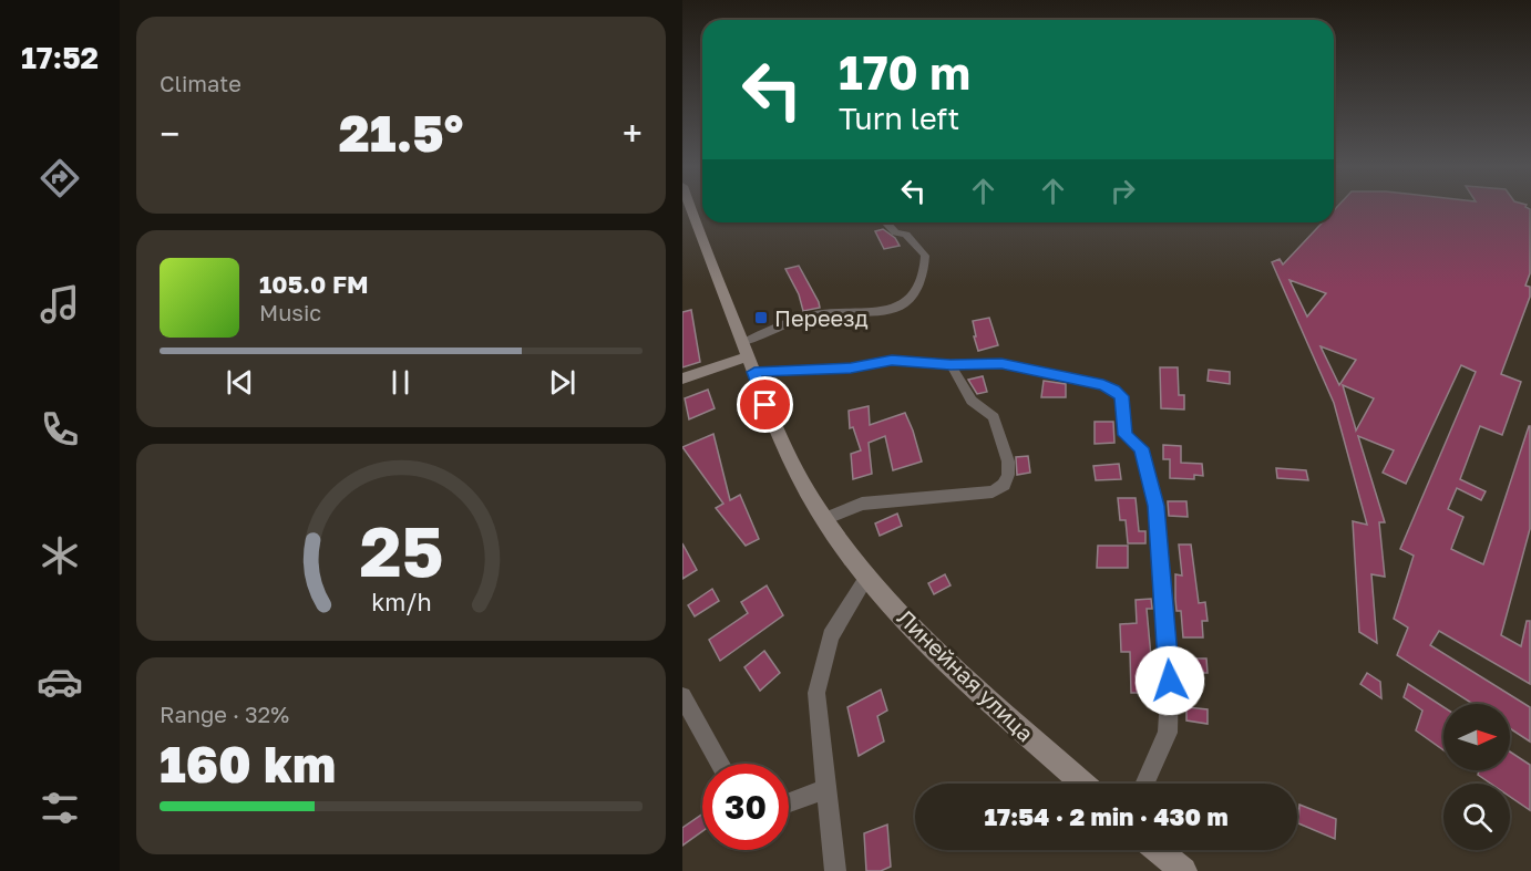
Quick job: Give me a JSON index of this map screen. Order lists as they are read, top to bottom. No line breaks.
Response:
{"streets":{"street":["Линейная улица"]},"places":{"transit":["Переезд"]},"north":"right","page":{"tabs":"17:52","tile":["Climate",["Range · 32%","160 km"]],"turn":["170 m","Turn left"],"heat":["−","21.5°","+"],"song":["105.0 FM","Music"],"limit":"30","trip":"17:54 · 2 min · 430 m","gauge":["25","km/h"]}}
